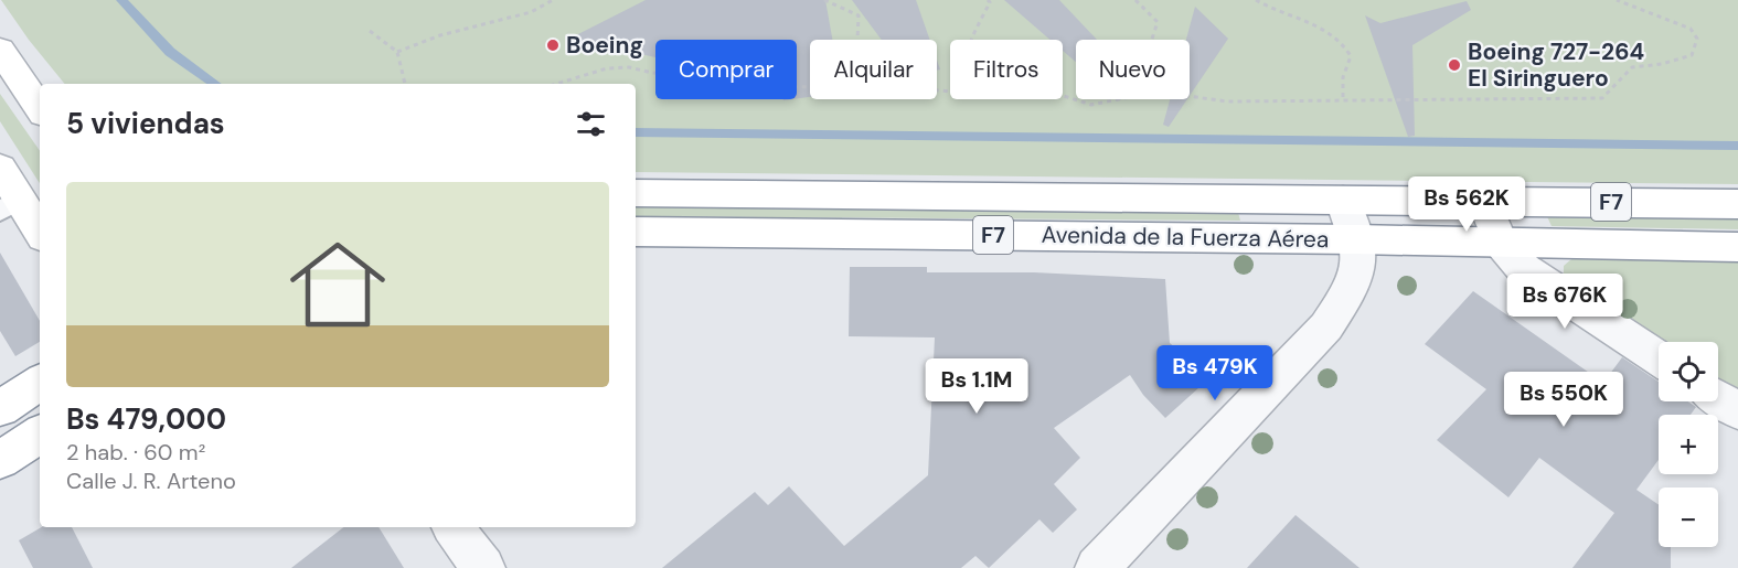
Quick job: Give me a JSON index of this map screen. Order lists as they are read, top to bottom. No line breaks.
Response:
{"streets":{"main road":["F7","Avenida de la Fuerza Aérea"]},"places":["Boeing","Boeing 727-264 El Siringuero"],"page":{"chip":["Comprar","Alquilar","Filtros","Nuevo"],"heading":"5 viviendas","list":[{"name":"Bs 479,000","note":"2 hab. · 60 m² · Calle J. R. Arteno"}],"price":["Bs 562K","Bs 676K","Bs 479K","Bs 1.1M","Bs 550K"],"map_buttons":["+","−"]}}
